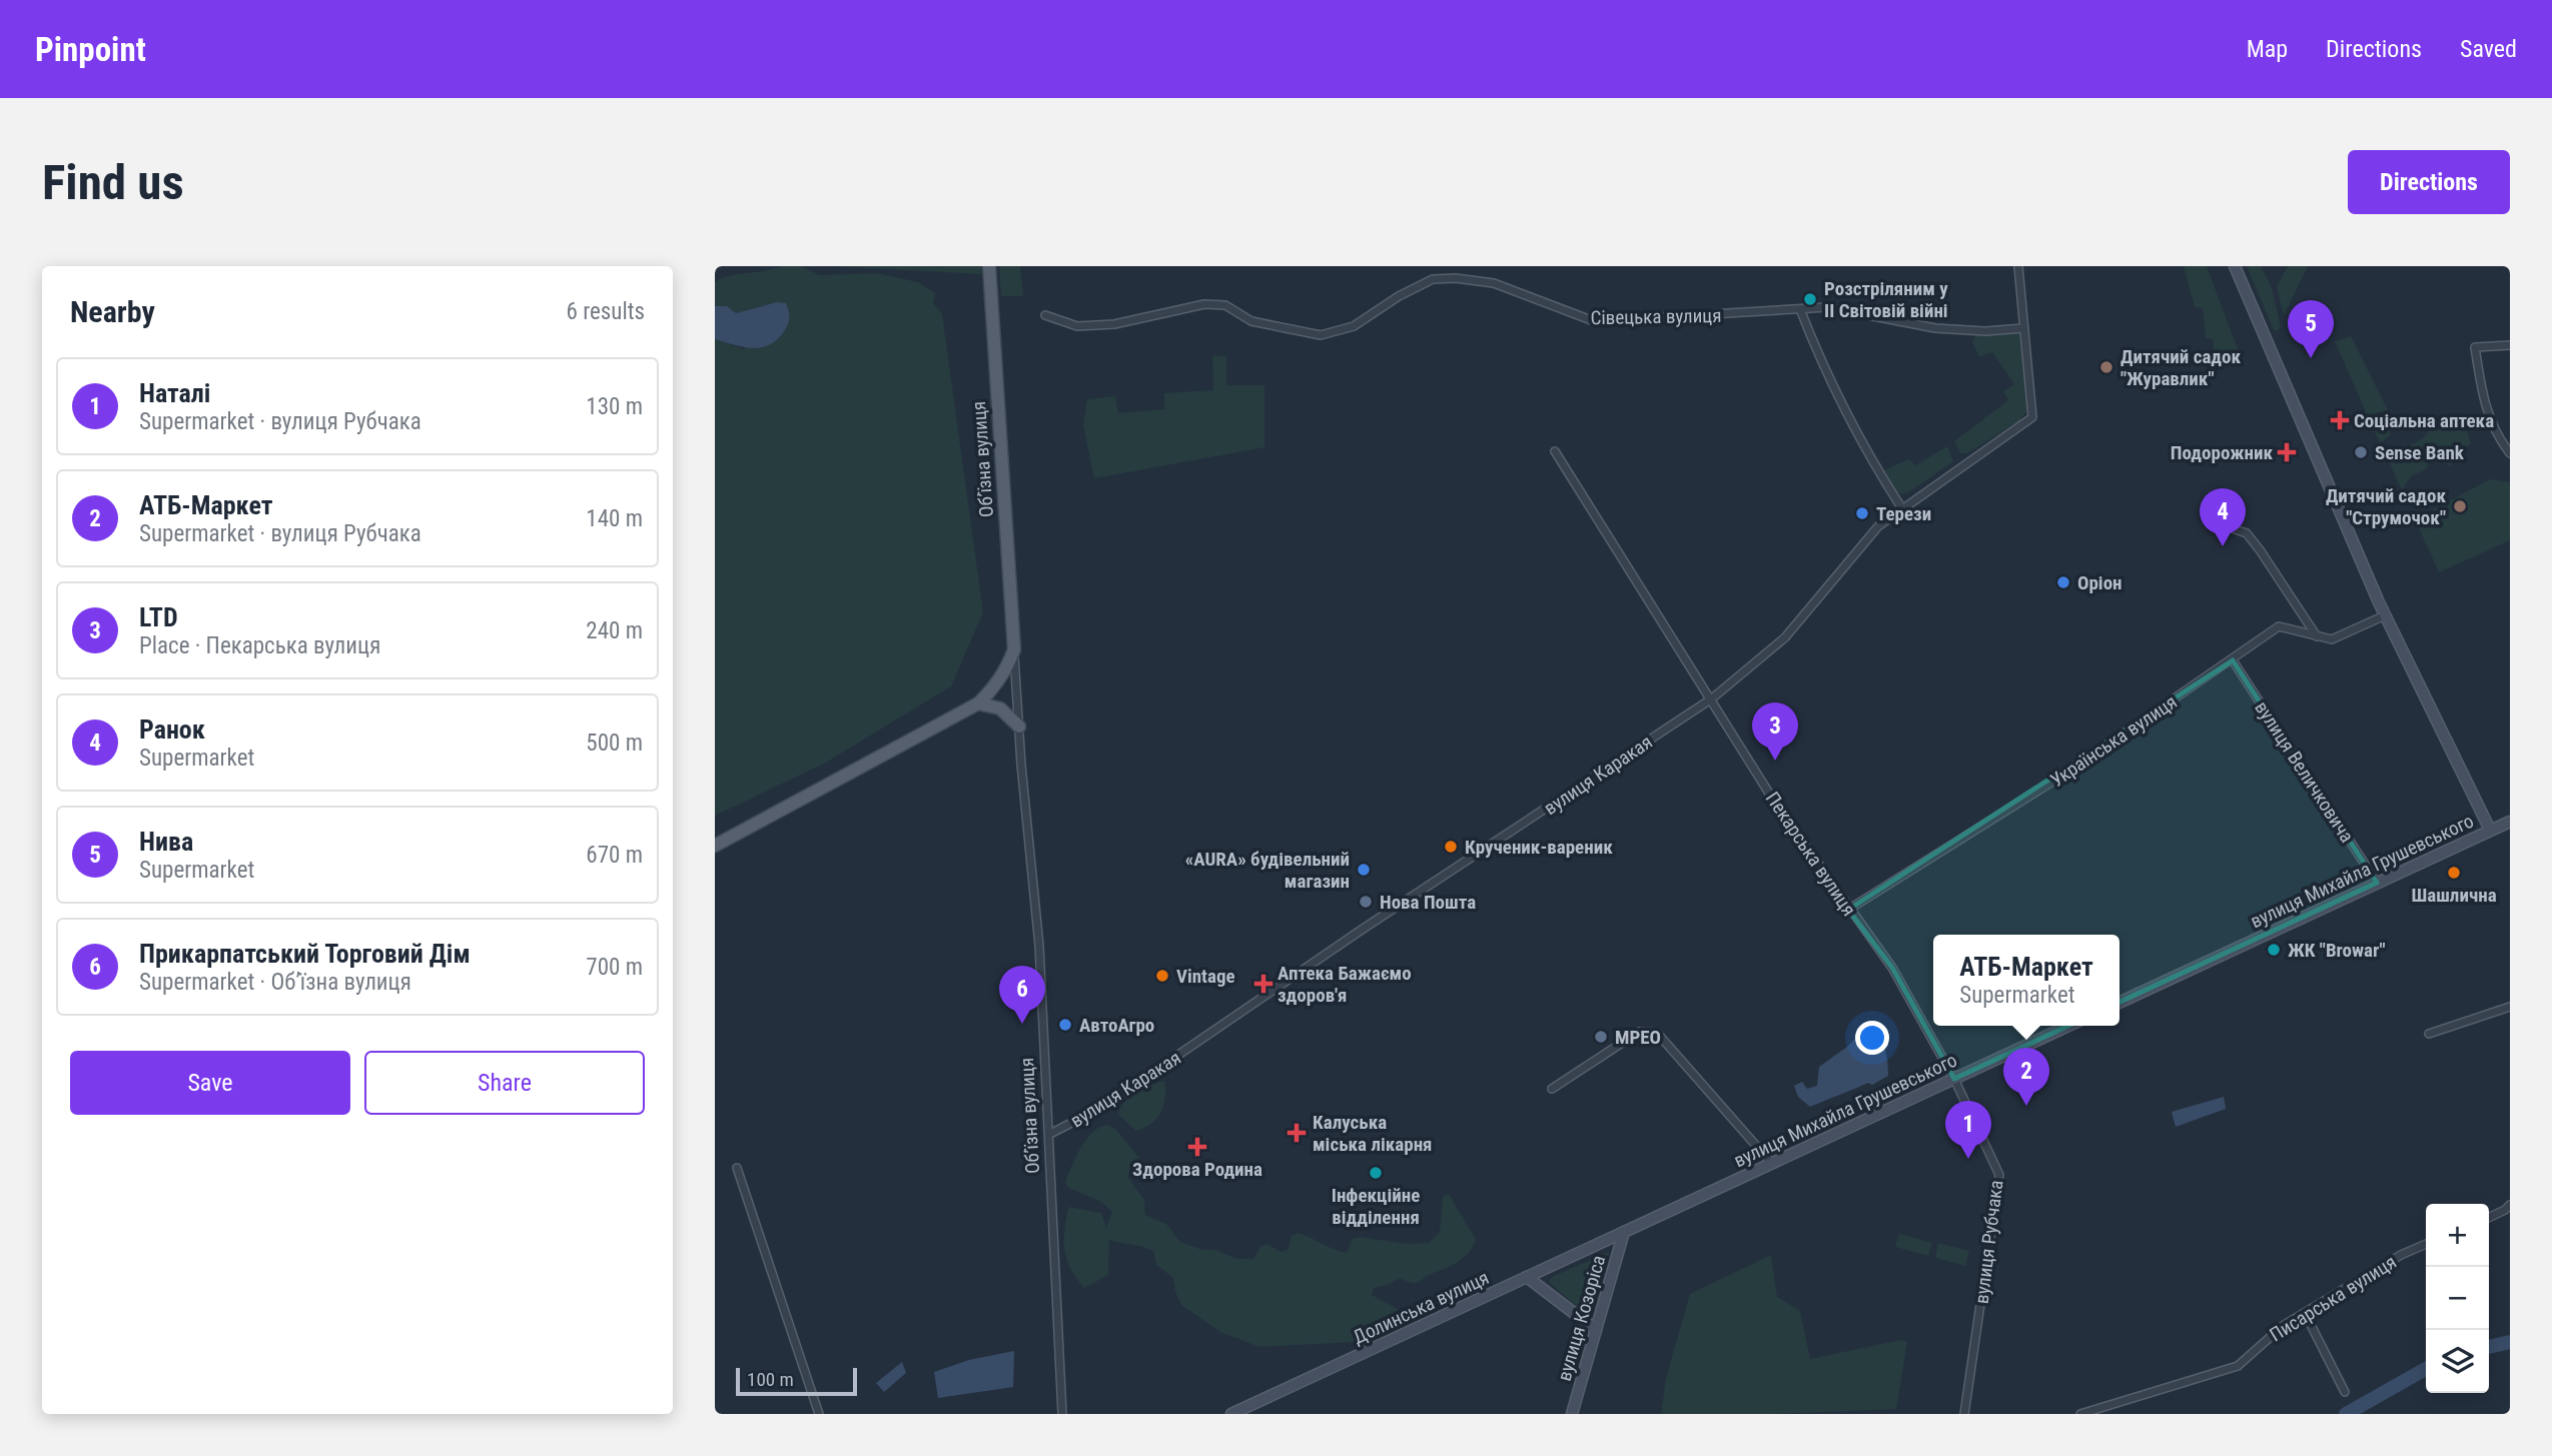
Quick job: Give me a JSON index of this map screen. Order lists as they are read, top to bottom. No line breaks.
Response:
{"streets":{"main road":["Обʼїзна вулиця","вулиця Михайла Грушевського","Долинська вулиця","вулиця Козоріса"],"street":["Сівецька вулиця","Українська вулиця","вулиця Величковича","вулиця Каракая","Пекарська вулиця","вулиця Рубчака","Писарська вулиця"]},"crossings":[["Сівецька вулиця","вулиця Каракая"],["Обʼїзна вулиця","вулиця Каракая"],["Українська вулиця","вулиця Величковича"],["Українська вулиця","Пекарська вулиця"],["вулиця Величковича","вулиця Михайла Грушевського"],["вулиця Каракая","Пекарська вулиця"],["Пекарська вулиця","вулиця Михайла Грушевського"],["Пекарська вулиця","вулиця Рубчака"],["вулиця Михайла Грушевського","вулиця Рубчака"],["вулиця Михайла Грушевського","Долинська вулиця"],["вулиця Михайла Грушевського","вулиця Козоріса"],["Долинська вулиця","вулиця Козоріса"]],"places":{"other":["Розстріляним у II Світовій війні","Дитячий садок \"Журавлик\"","Sense Bank","Дитячий садок \"Струмочок\"","Терези","Оріон","Крученик-вареник","«AURA» будівельний магазин","Шашлична","Нова Пошта","ЖК \"Browar\"","Vintage","АвтоАгро","МРЕО","Інфекційне відділення"],"health":["Соціальна аптека","Подорожник","Аптека Бажаємо здоров'я","Калуська міська лікарня","Здорова Родина"]},"scale_bar":"100 m","page":{"header":"Pinpoint","nav":["Map","Directions","Saved"],"buttons":["Directions",["Save","Share"]],"title":"Find us","heading":["Nearby","6 results"],"pins":["5","4","3","6","2","1"],"list":[{"mark":"1","name":"Наталі","note":"Supermarket · вулиця Рубчака","value":"130 m"},{"mark":"2","name":"АТБ-Маркет","note":"Supermarket · вулиця Рубчака","value":"140 m"},{"mark":"3","name":"LTD","note":"Place · Пекарська вулиця","value":"240 m"},{"mark":"4","name":"Ранок","note":"Supermarket","value":"500 m"},{"mark":"5","name":"Нива","note":"Supermarket","value":"670 m"},{"mark":"6","name":"Прикарпатський Торговий Дім","note":"Supermarket · Обʼїзна вулиця","value":"700 m"}],"popup":["АТБ-Маркет","Supermarket"],"map_buttons":["+","−"],"scale":"100 m"}}
